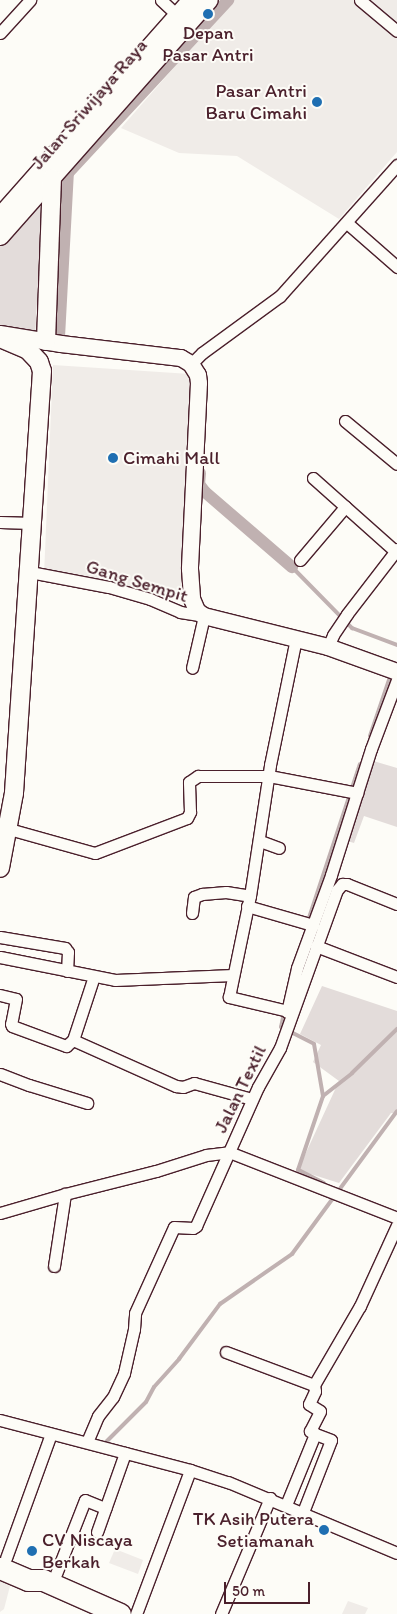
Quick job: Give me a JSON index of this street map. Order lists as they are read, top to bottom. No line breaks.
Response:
{"streets":{"main road":["Jalan Sriwijaya Raya"],"street":["Gang Sempit","Jalan Textil"]},"places":["Depan Pasar Antri","Pasar Antri Baru Cimahi","Cimahi Mall","TK Asih Putera Setiamanah","CV Niscaya Berkah"],"scale_bar":"50 m"}
